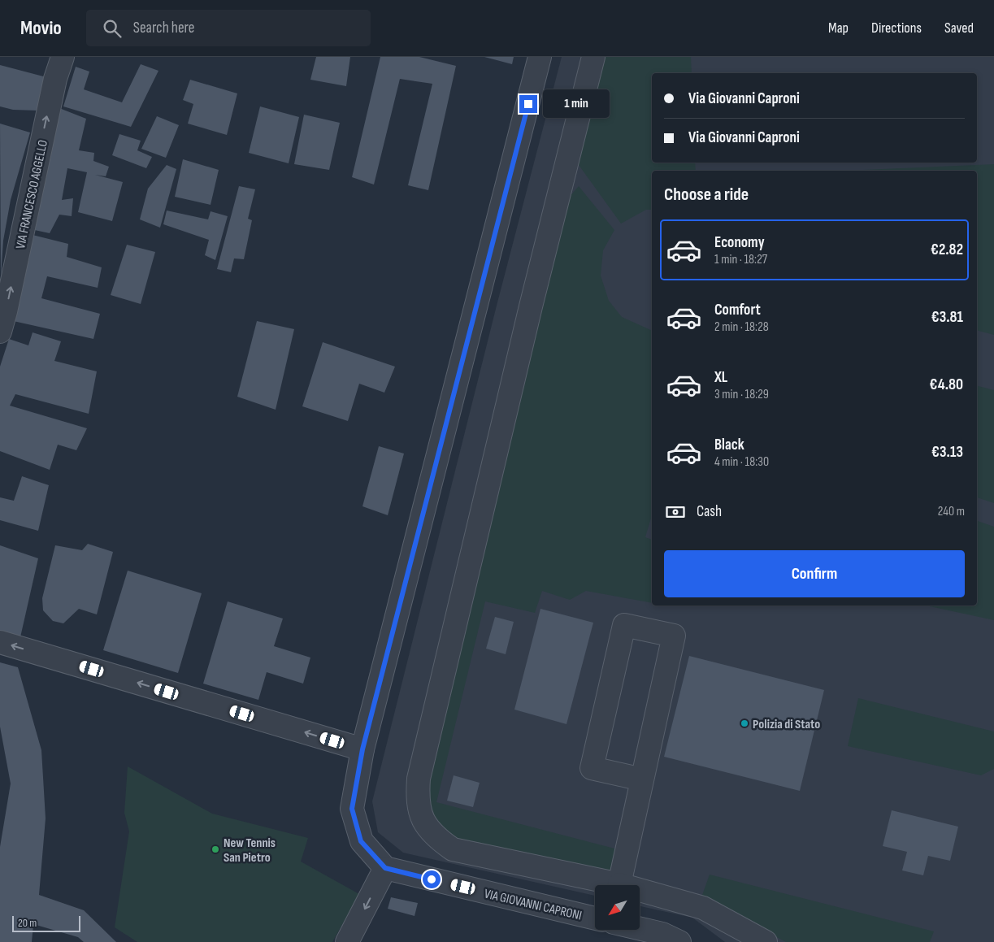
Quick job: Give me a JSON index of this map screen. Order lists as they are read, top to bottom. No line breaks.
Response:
{"streets":{"street":["VIA FRANCESCO AGGELLO","VIA GIOVANNI CAPRONI"]},"one_way":["VIA FRANCESCO AGGELLO"],"places":["Polizia di Stato","New Tennis San Pietro"],"scale_bar":"20 m","north":"bottom left","page":{"header":"Movio","search":"Search here","nav":["Map","Directions","Saved"],"banner":["Via Giovanni Caproni","Via Giovanni Caproni"],"bubble":"1 min","heading":"Choose a ride","list":[{"name":"Economy","note":"1 min · 18:27","value":"€2.82"},{"name":"Comfort","note":"2 min · 18:28","value":"€3.81"},{"name":"XL","note":"3 min · 18:29","value":"€4.80"},{"name":"Black","note":"4 min · 18:30","value":"€3.13"}],"pay":["Cash","240 m"],"buttons":"Confirm","scale":"20 m"}}
